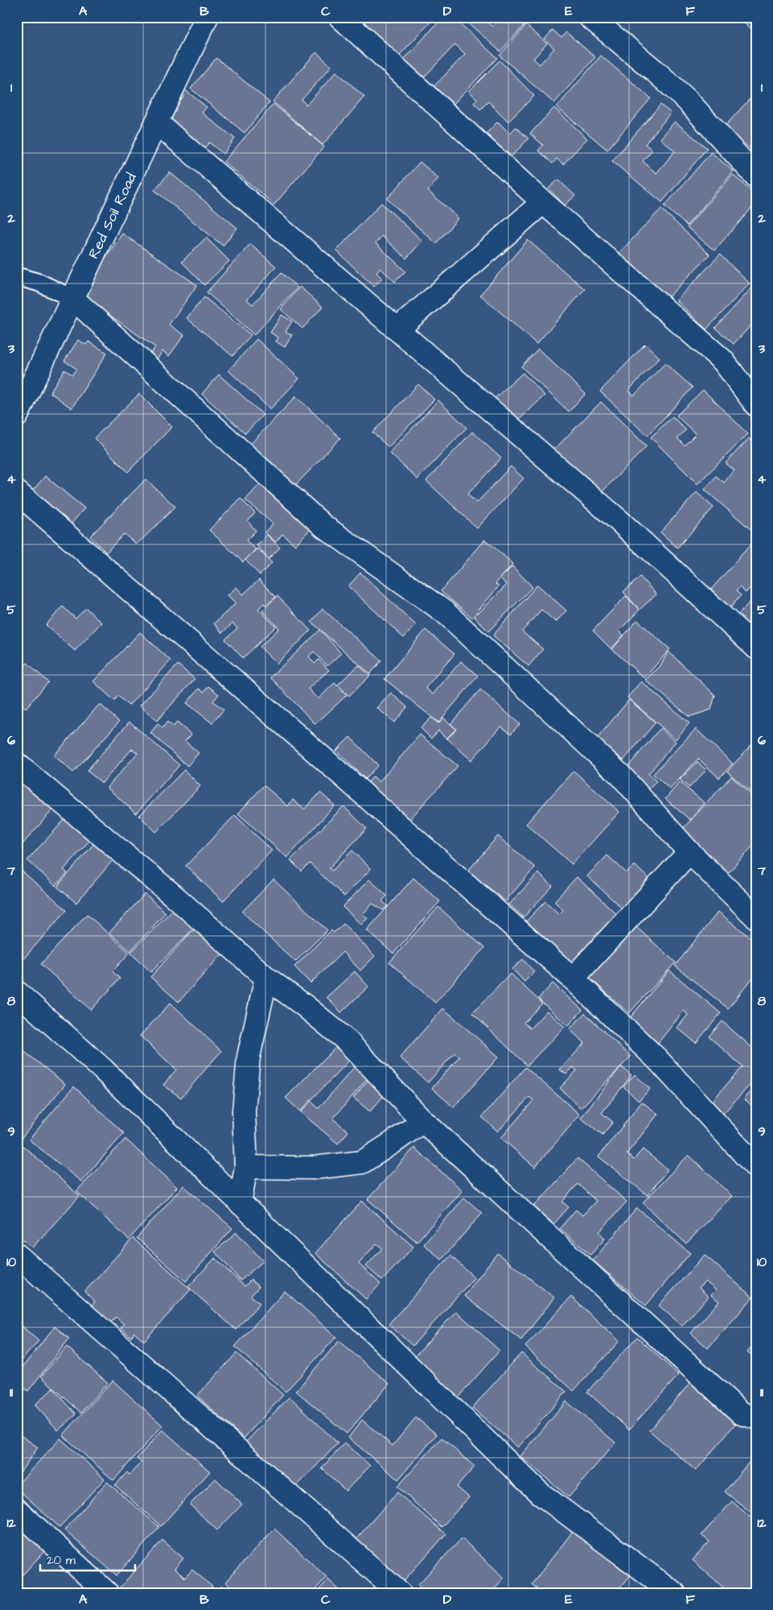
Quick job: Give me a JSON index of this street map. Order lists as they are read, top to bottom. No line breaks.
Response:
{"streets":{"street":["Red Soil Road"]},"scale_bar":"20 m","grid":{"columns":["A","B","C","D","E","F"],"rows":["1","2","3","4","5","6","7","8","9","10","11","12"]}}
